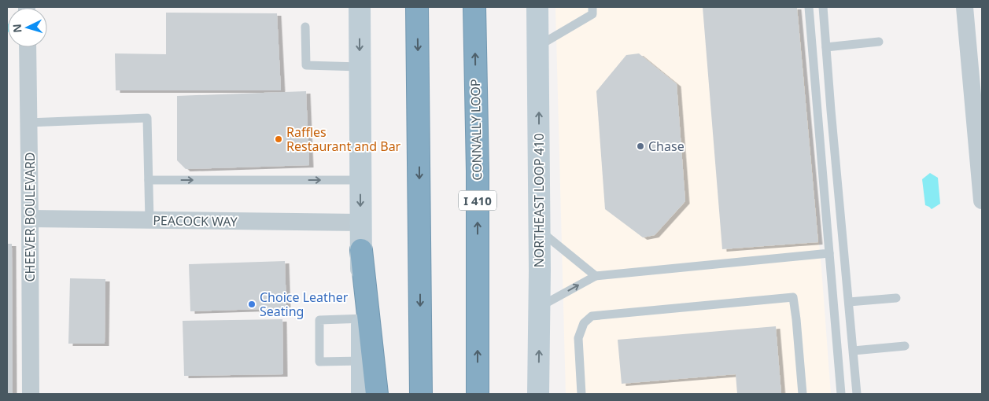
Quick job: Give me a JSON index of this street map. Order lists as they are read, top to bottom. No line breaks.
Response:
{"streets":{"highway":["CONNALLY LOOP","I 410"],"main road":["NORTHEAST LOOP 410"],"street":["CHEEVER BOULEVARD","PEACOCK WAY"]},"crossings":[["CHEEVER BOULEVARD","PEACOCK WAY"]],"places":["Raffles Restaurant and Bar","Chase","Choice Leather Seating"],"north":"left"}
